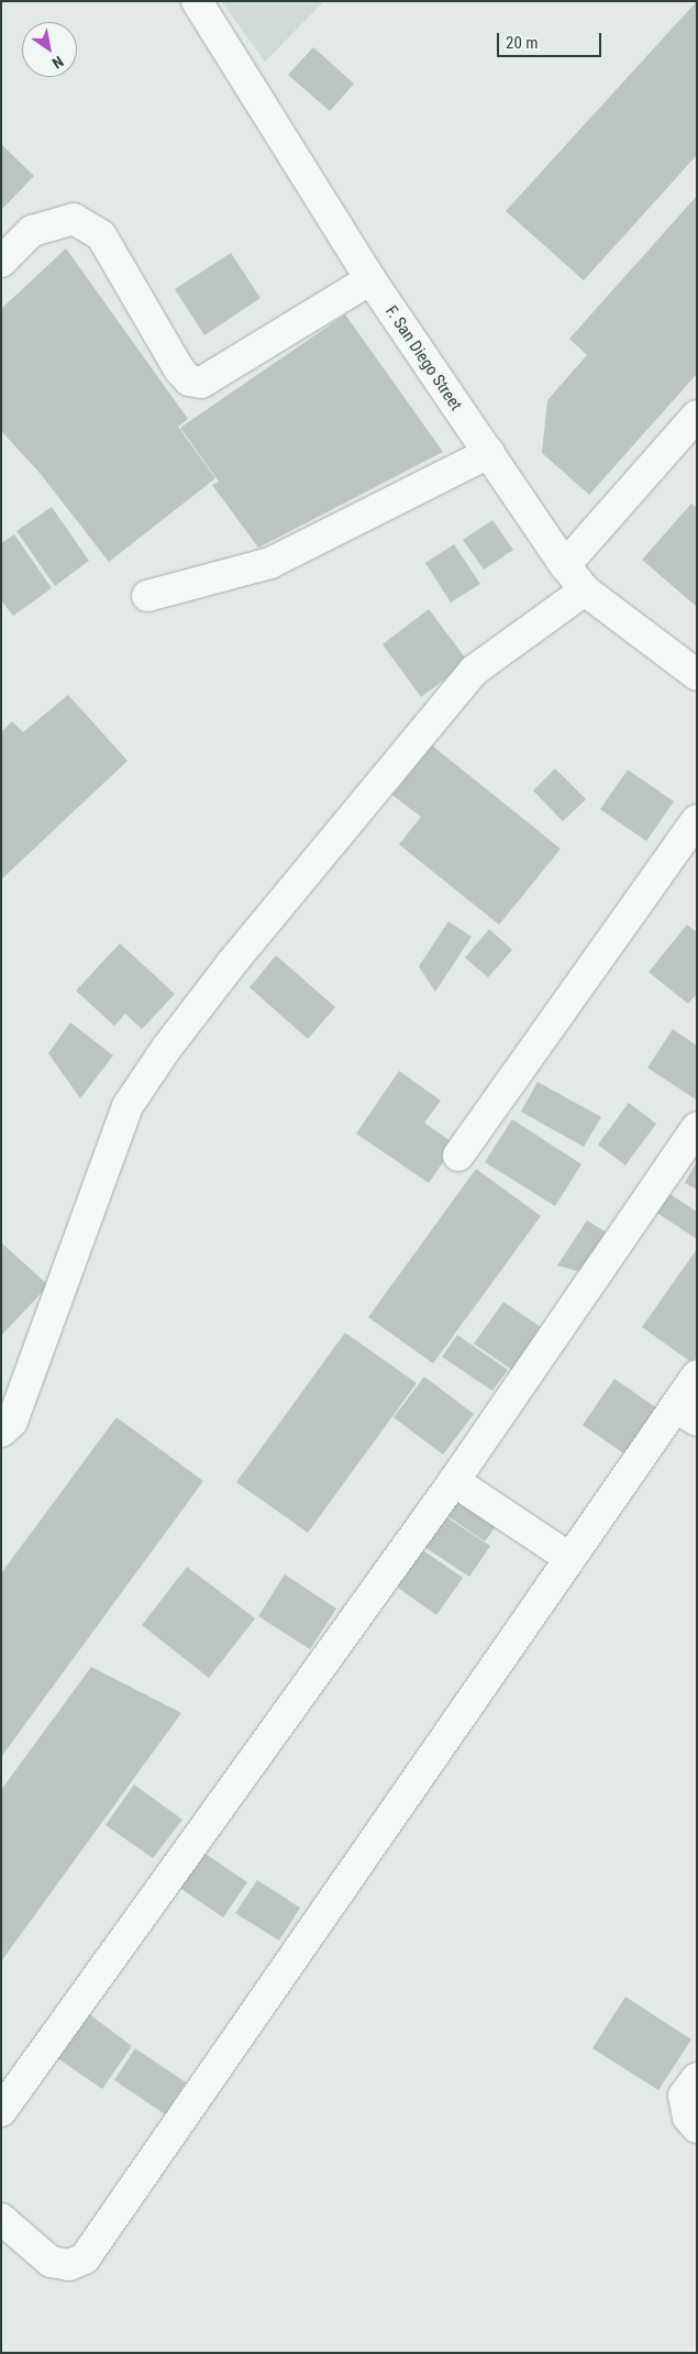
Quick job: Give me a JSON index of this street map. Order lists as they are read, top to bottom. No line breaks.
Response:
{"streets":{"street":["F. San Diego Street"]},"scale_bar":"20 m","north":"bottom right"}
